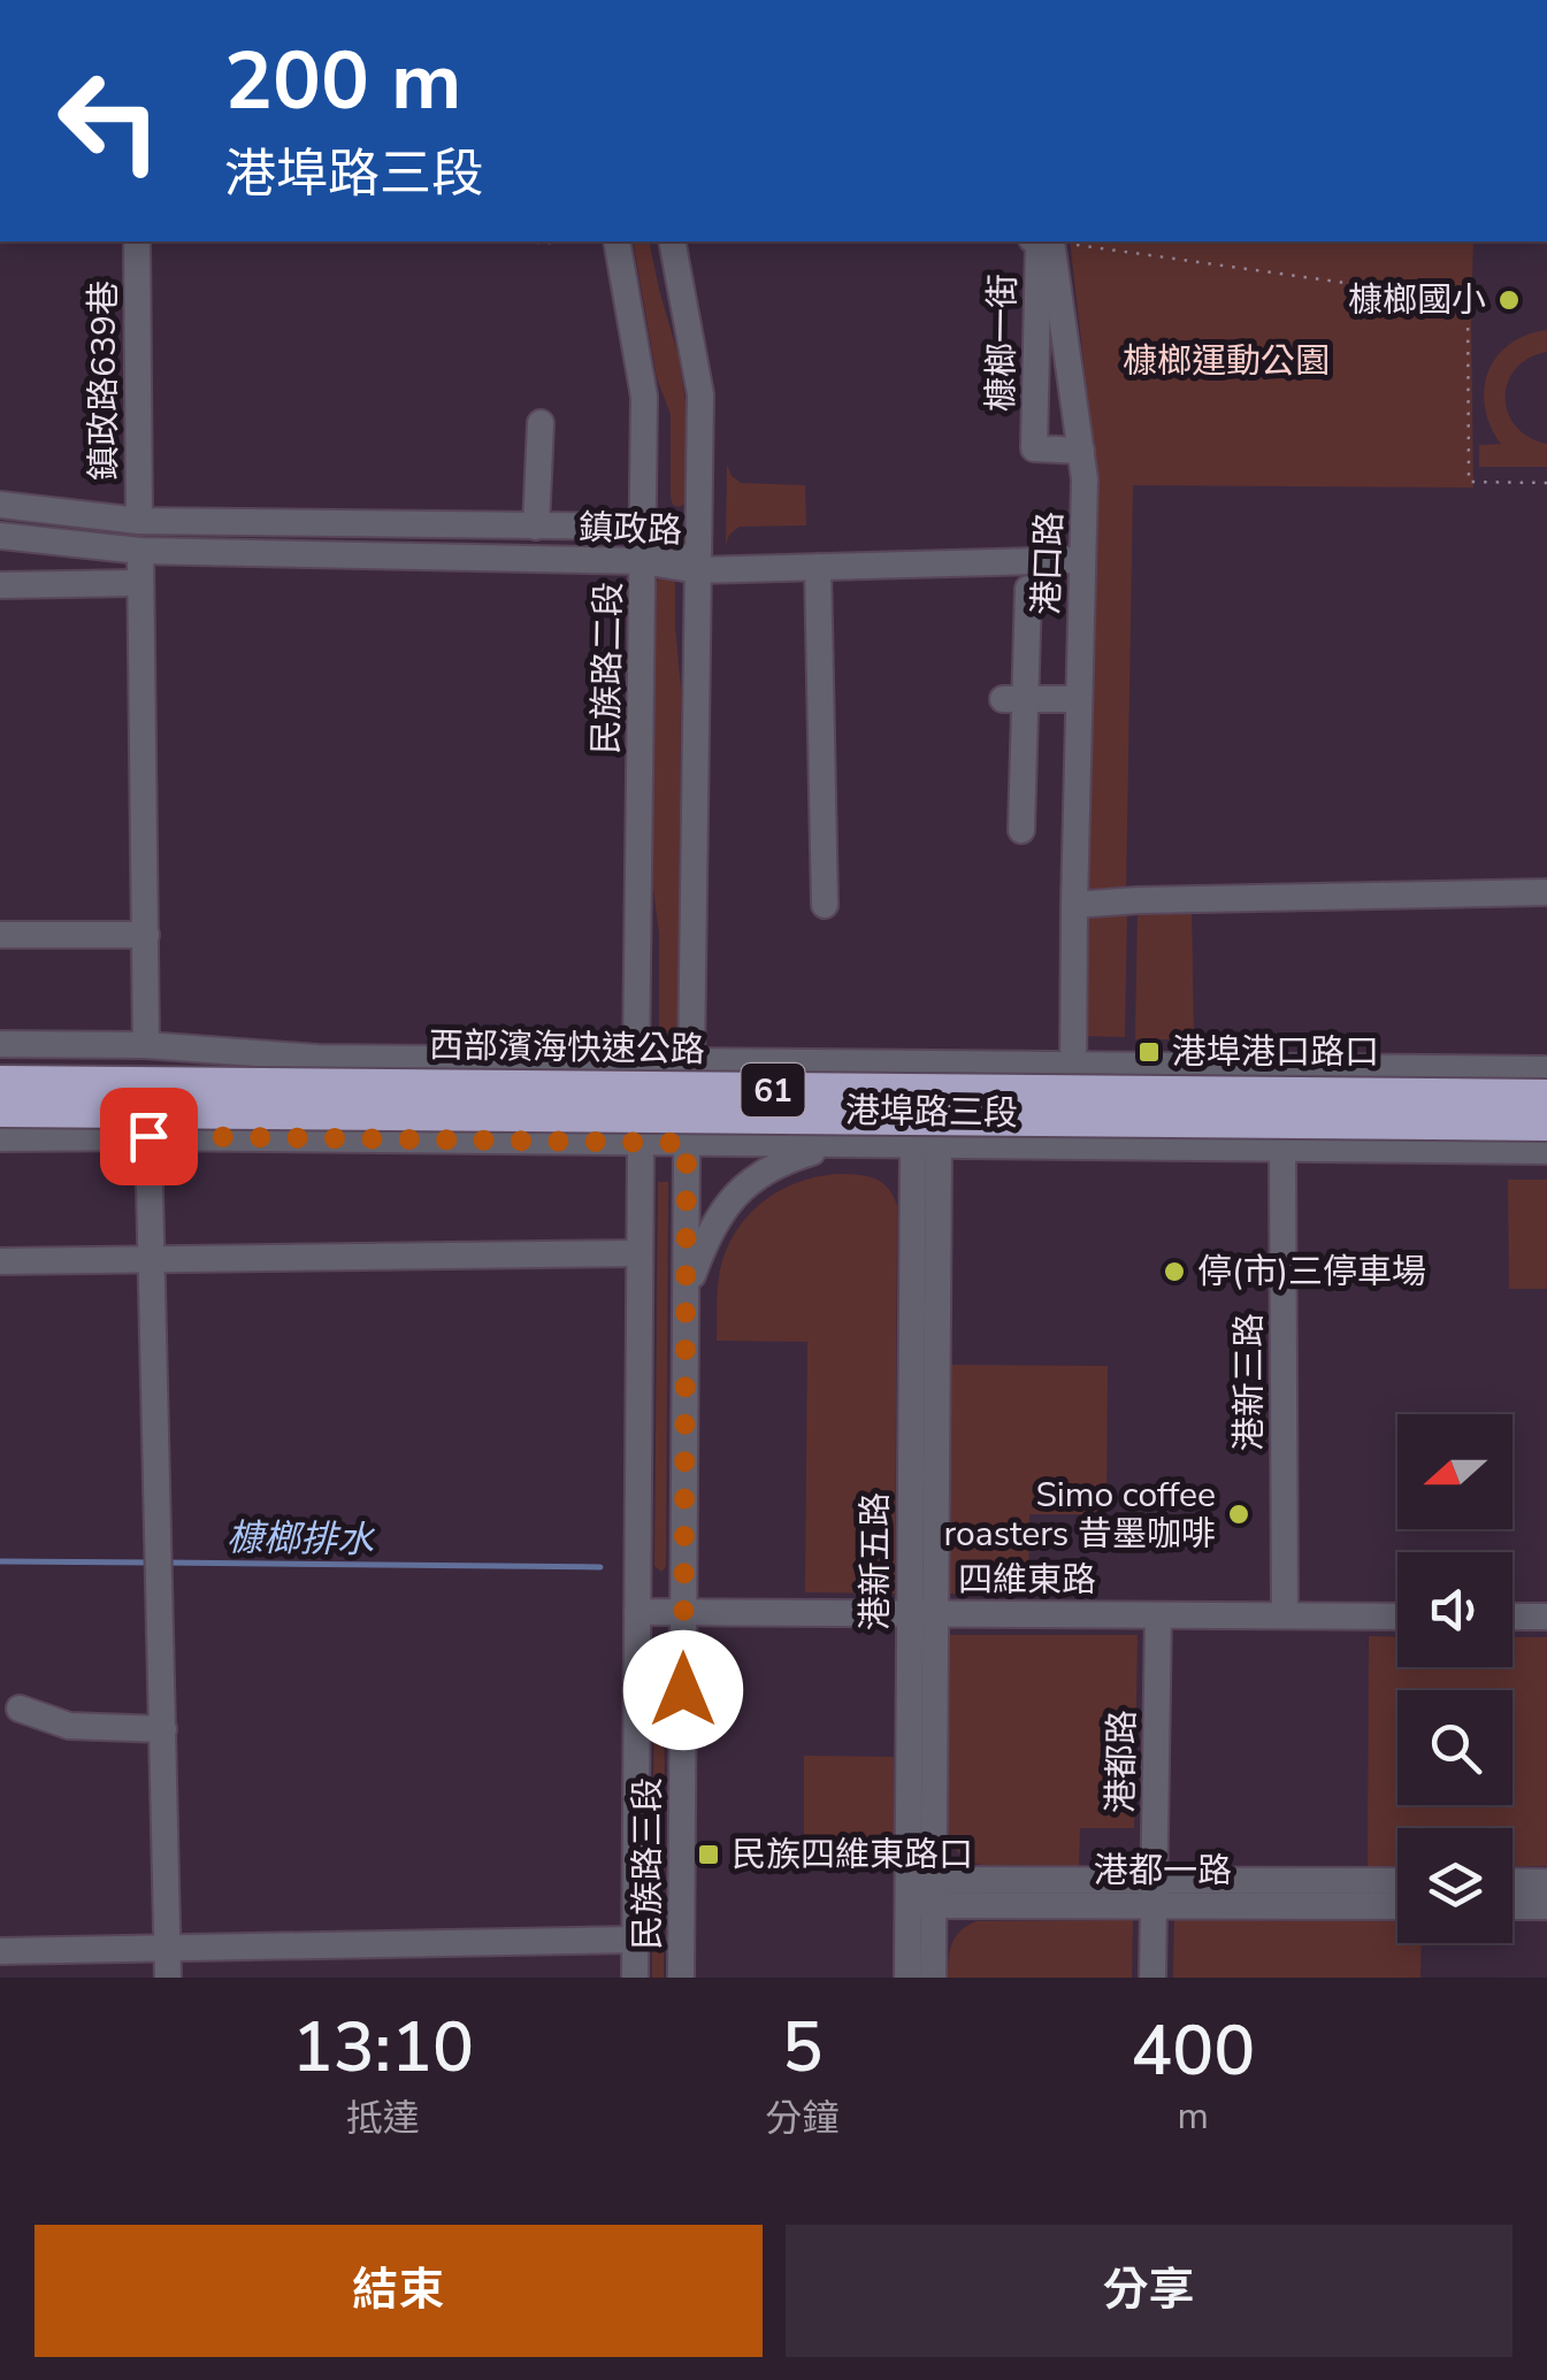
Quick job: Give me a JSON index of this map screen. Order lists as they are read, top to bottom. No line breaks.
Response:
{"streets":{"highway":["西部濱海快速公路","61"],"street":["槺榔一街","鎮政路639巷","鎮政路","港口路","民族路二段","港埠路三段","港新三路","港新五路","四維東路","港都路","民族路三段","港都一路"]},"crossings":[["槺榔一街","港口路"],["鎮政路639巷","鎮政路"],["鎮政路","民族路二段"],["港口路","港埠路三段"],["民族路二段","港埠路三段"],["民族路二段","民族路三段"],["港埠路三段","港新三路"],["港埠路三段","港新五路"],["港埠路三段","民族路三段"],["港新三路","四維東路"],["港新五路","四維東路"],["港新五路","港都一路"],["四維東路","港都路"],["四維東路","民族路三段"],["港都路","港都一路"]],"water":["槺榔排水"],"parks":["槺榔運動公園"],"places":{"other":["槺榔國小","停(市)三停車場","Simo coffee roasters 昔墨咖啡"],"transit":["港埠港口路口","民族四維東路口"]},"north":"left","page":{"turn":["200 m","港埠路三段"],"eta":["13:10","抵達","5","分鐘","400","m"],"buttons":["結束","分享"]}}
